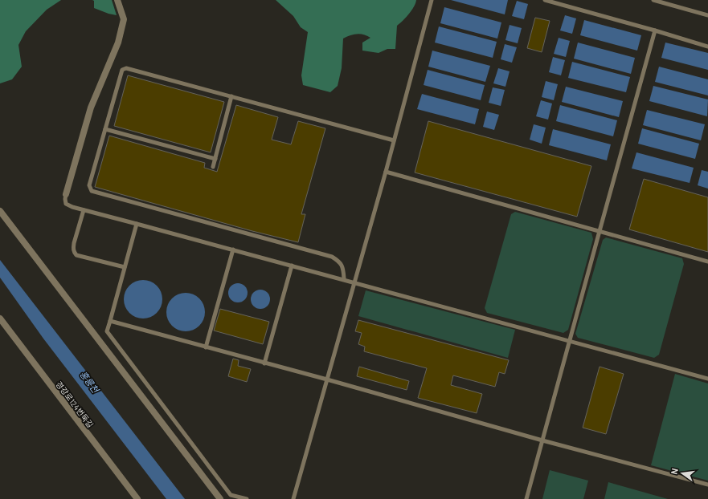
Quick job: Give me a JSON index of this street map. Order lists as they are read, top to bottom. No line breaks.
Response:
{"streets":{"street":["경강로124번둑길"]},"water":["홍릉천"],"north":"left"}
